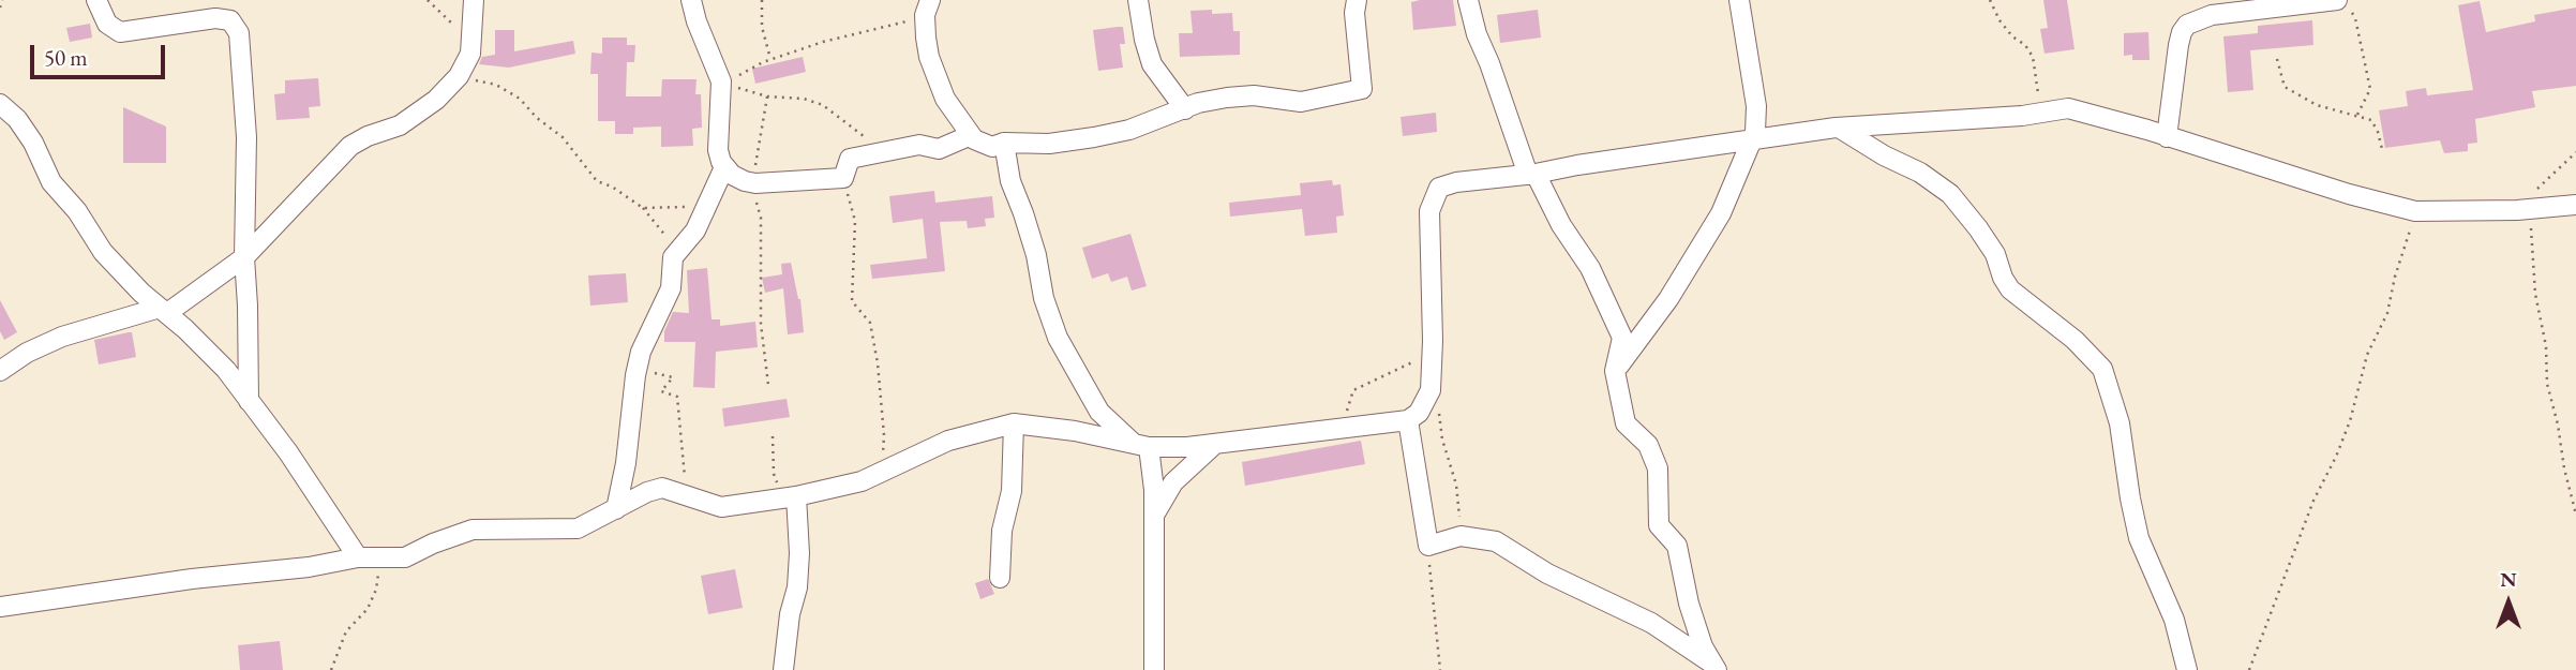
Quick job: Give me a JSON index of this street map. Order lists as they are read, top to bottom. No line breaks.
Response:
{"scale_bar":"50 m","north":"top"}
